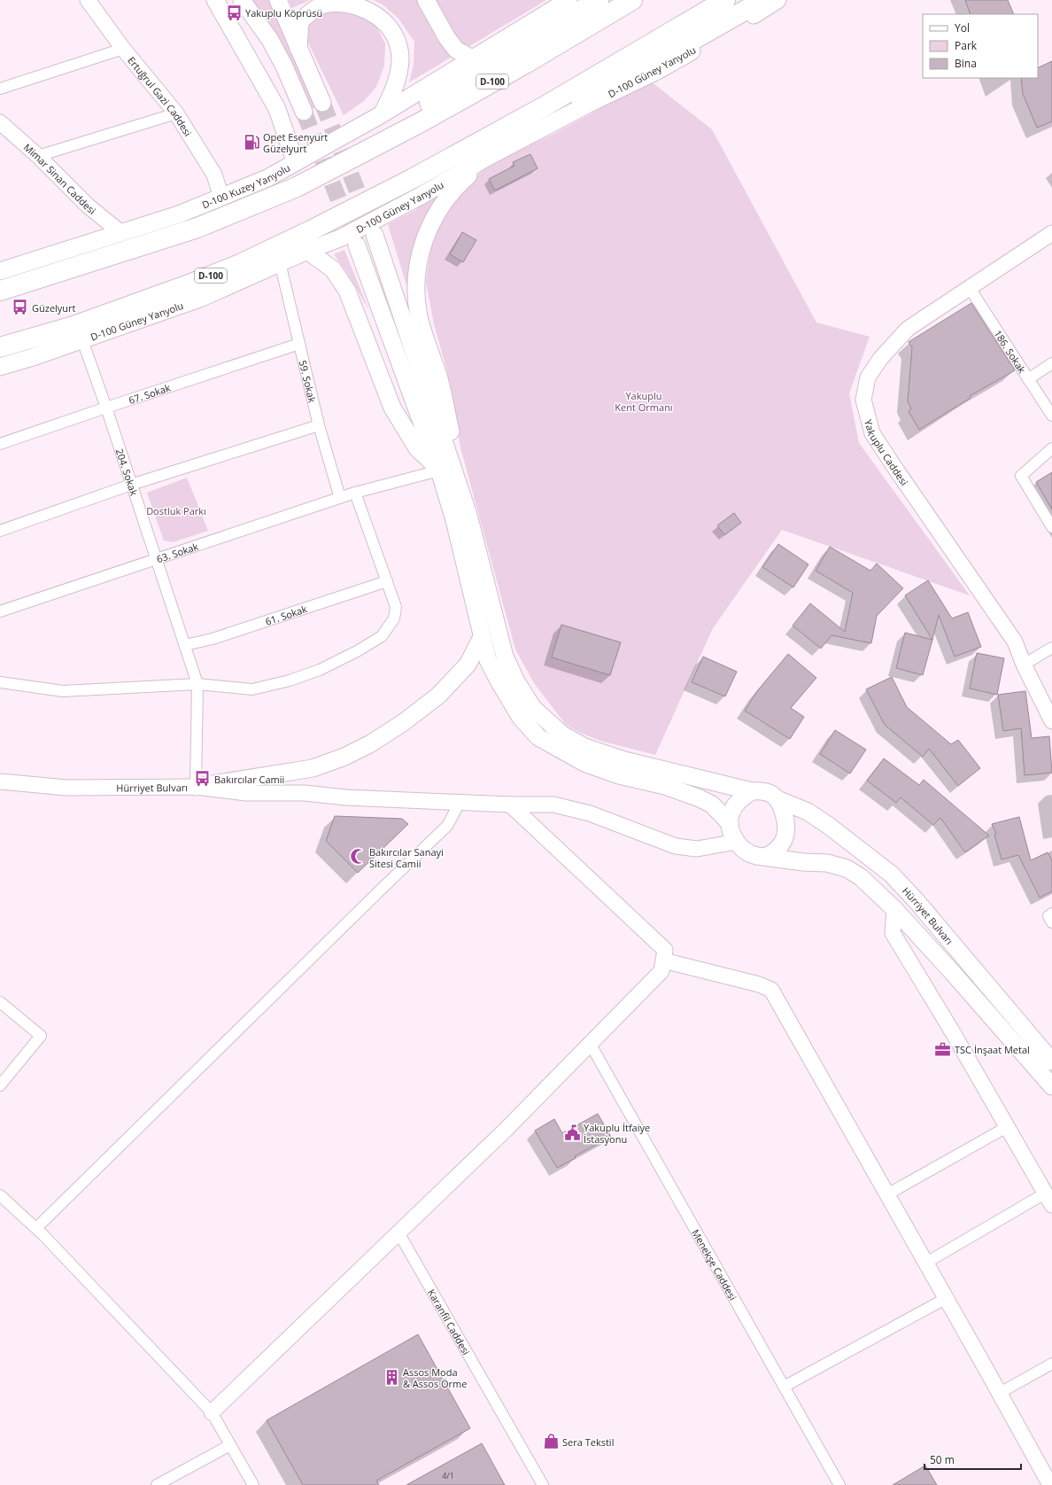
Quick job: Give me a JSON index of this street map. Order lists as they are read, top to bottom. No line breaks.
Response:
{"streets":{"highway":["D-100"],"main road":["D-100 Güney Yanyolu","D-100 Kuzey Yanyolu","Hürriyet Bulvarı"],"street":["Ertuğrul Gazi Caddesi","Mimar Sinan Caddesi","186. Sokak","59. Sokak","67. Sokak","Yakuplu Caddesi","204. Sokak","63. Sokak","61. Sokak","Menekşe Caddesi","Karanfil Caddesi"]},"crossings":[["D-100 Güney Yanyolu","59. Sokak"],["D-100 Güney Yanyolu","204. Sokak"],["Ertuğrul Gazi Caddesi","D-100 Kuzey Yanyolu"],["Mimar Sinan Caddesi","D-100 Kuzey Yanyolu"],["186. Sokak","Yakuplu Caddesi"],["59. Sokak","67. Sokak"],["59. Sokak","63. Sokak"],["67. Sokak","204. Sokak"],["204. Sokak","63. Sokak"],["204. Sokak","61. Sokak"],["204. Sokak","Hürriyet Bulvarı"]],"parks":["Yakuplu Kent Ormanı","Dostluk Parkı"],"places":{"bus stop":["Yakuplu Köprüsü","Güzelyurt","Bakırcılar Camii"],"fuel station":["Opet Esenyurt Güzelyurt"],"mosque":["Bakırcılar Sanayi Sitesi Camii"],"office":["TSC İnşaat Metal"],"public building":["Yakuplu İtfaiye İstasyonu"],"building":["Assos Moda & Assos Örme"],"shop":["Sera Tekstil"]},"house_numbers":["4/1"],"legend":["Yol","Park","Bina"],"scale_bar":"50 m"}
